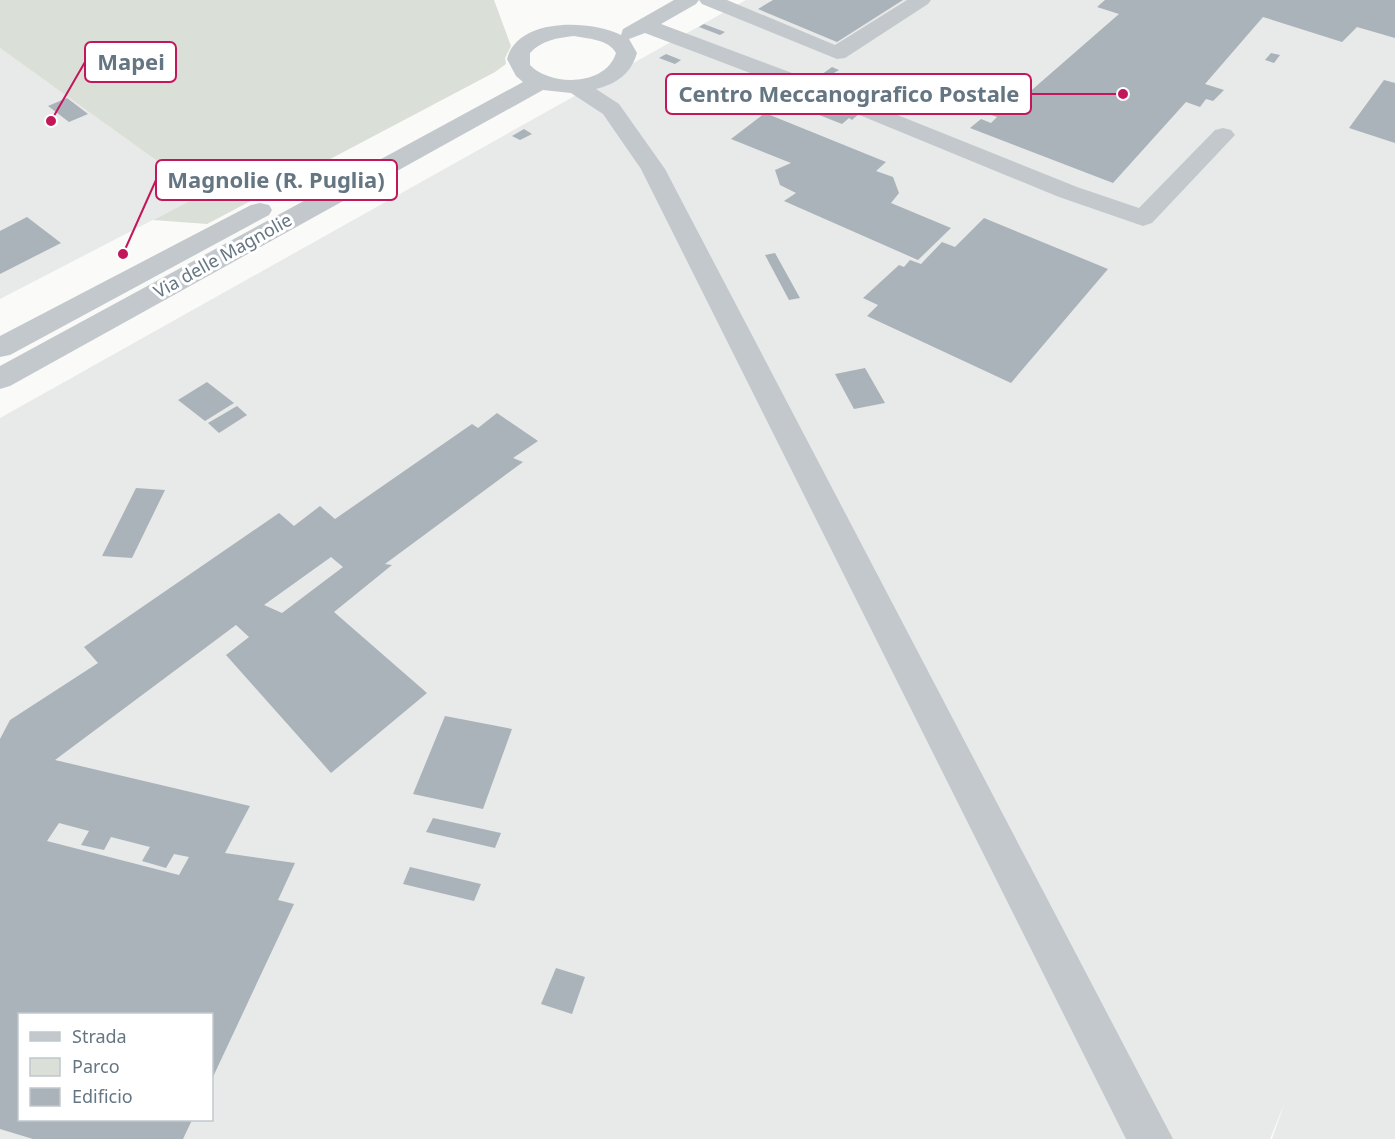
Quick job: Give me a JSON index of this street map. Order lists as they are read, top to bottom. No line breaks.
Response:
{"streets":{"street":["Via delle Magnolie"]},"places":["Centro Meccanografico Postale","Mapei","Magnolie (R. Puglia)"],"legend":["Strada","Parco","Edificio"]}
